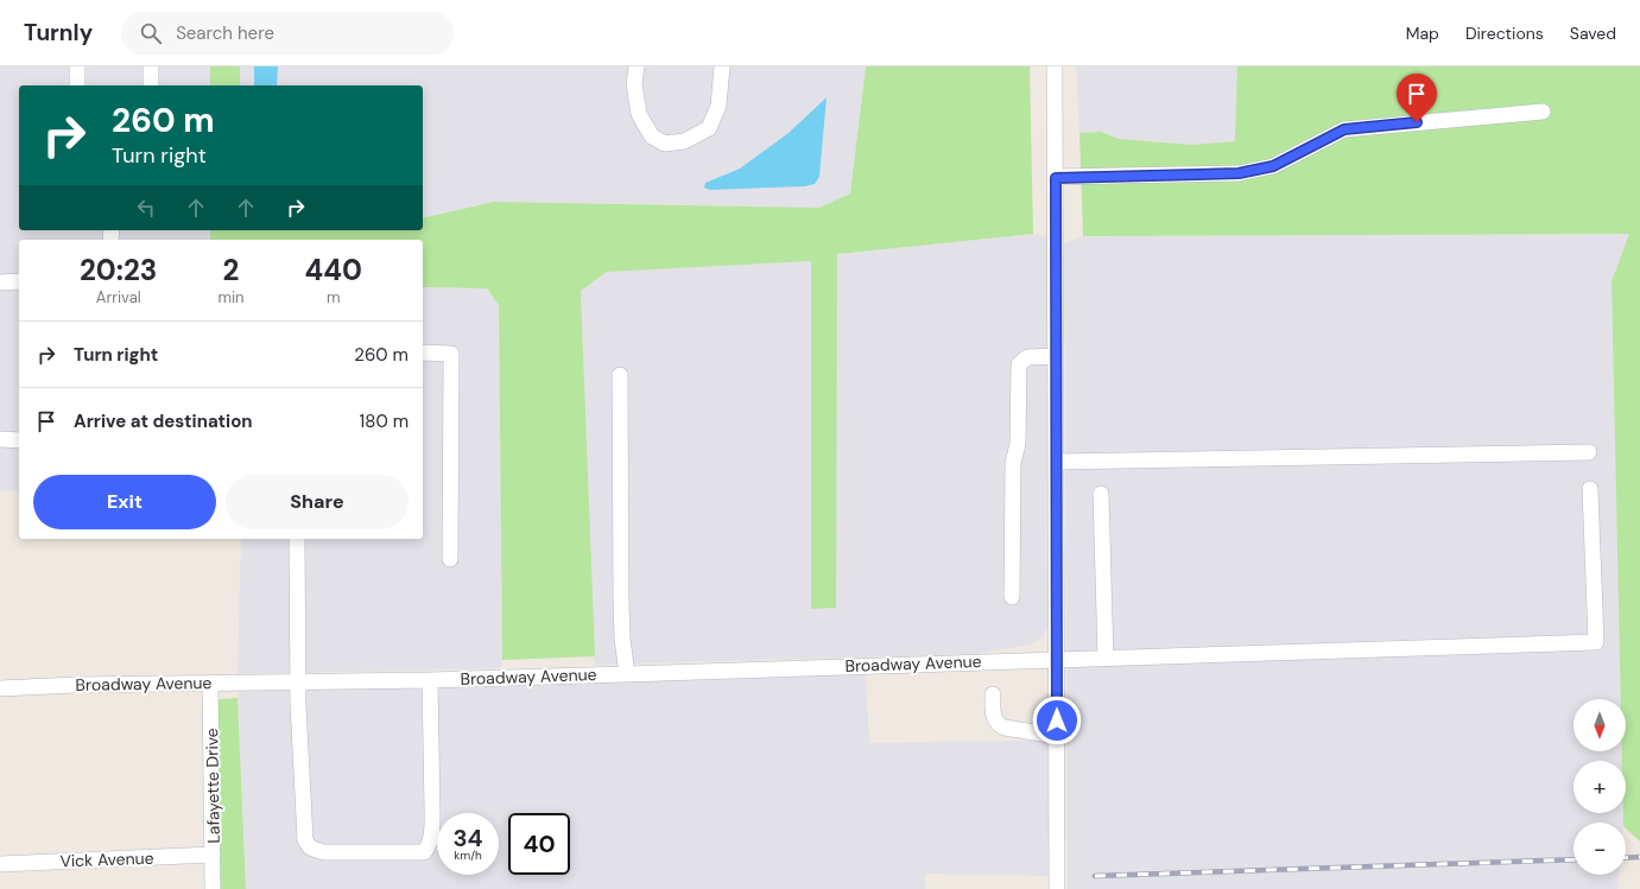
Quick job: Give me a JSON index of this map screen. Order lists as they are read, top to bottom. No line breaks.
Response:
{"streets":{"street":["Broadway Avenue","Lafayette Drive","Vick Avenue"]},"crossings":[["Broadway Avenue","Lafayette Drive"],["Lafayette Drive","Vick Avenue"]],"north":"bottom","page":{"header":"Turnly","search":"Search here","nav":["Map","Directions","Saved"],"turn":["260 m","Turn right"],"eta":["20:23","Arrival","2","min","440","m"],"list":[{"name":"Turn right","value":"260 m"},{"name":"Arrive at destination","value":"180 m"}],"buttons":["Exit","Share"],"map_buttons":["+","−"],"speed":"34 km/h","limit":"40"}}
